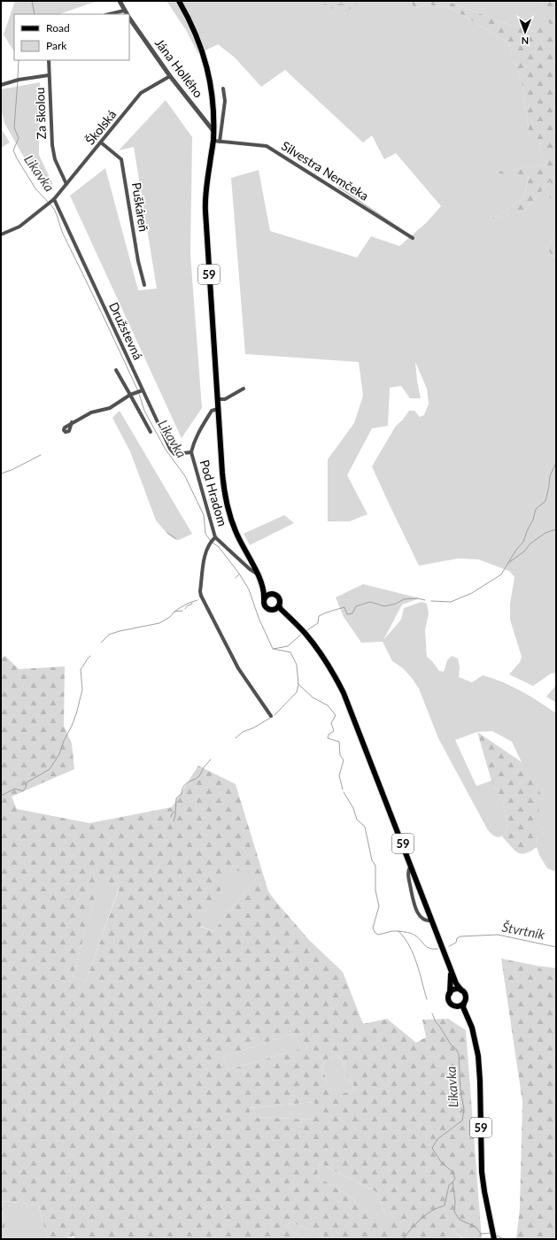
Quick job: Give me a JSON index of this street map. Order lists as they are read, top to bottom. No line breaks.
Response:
{"streets":{"main road":["59"],"street":["Jána Hollého","Za školou","Školská","Silvestra Nemčeka","Puškáreň","Družstevná","Pod Hradom"]},"crossings":[["Jána Hollého","Školská"],["Jána Hollého","59"],["Za školou","Školská"],["Školská","Puškáreň"],["Školská","Družstevná"],["Silvestra Nemčeka","59"],["59","Pod Hradom"],["Družstevná","Pod Hradom"]],"water":["Likavka","Štvrtník"],"legend":["Road","Park"],"north":"bottom"}
